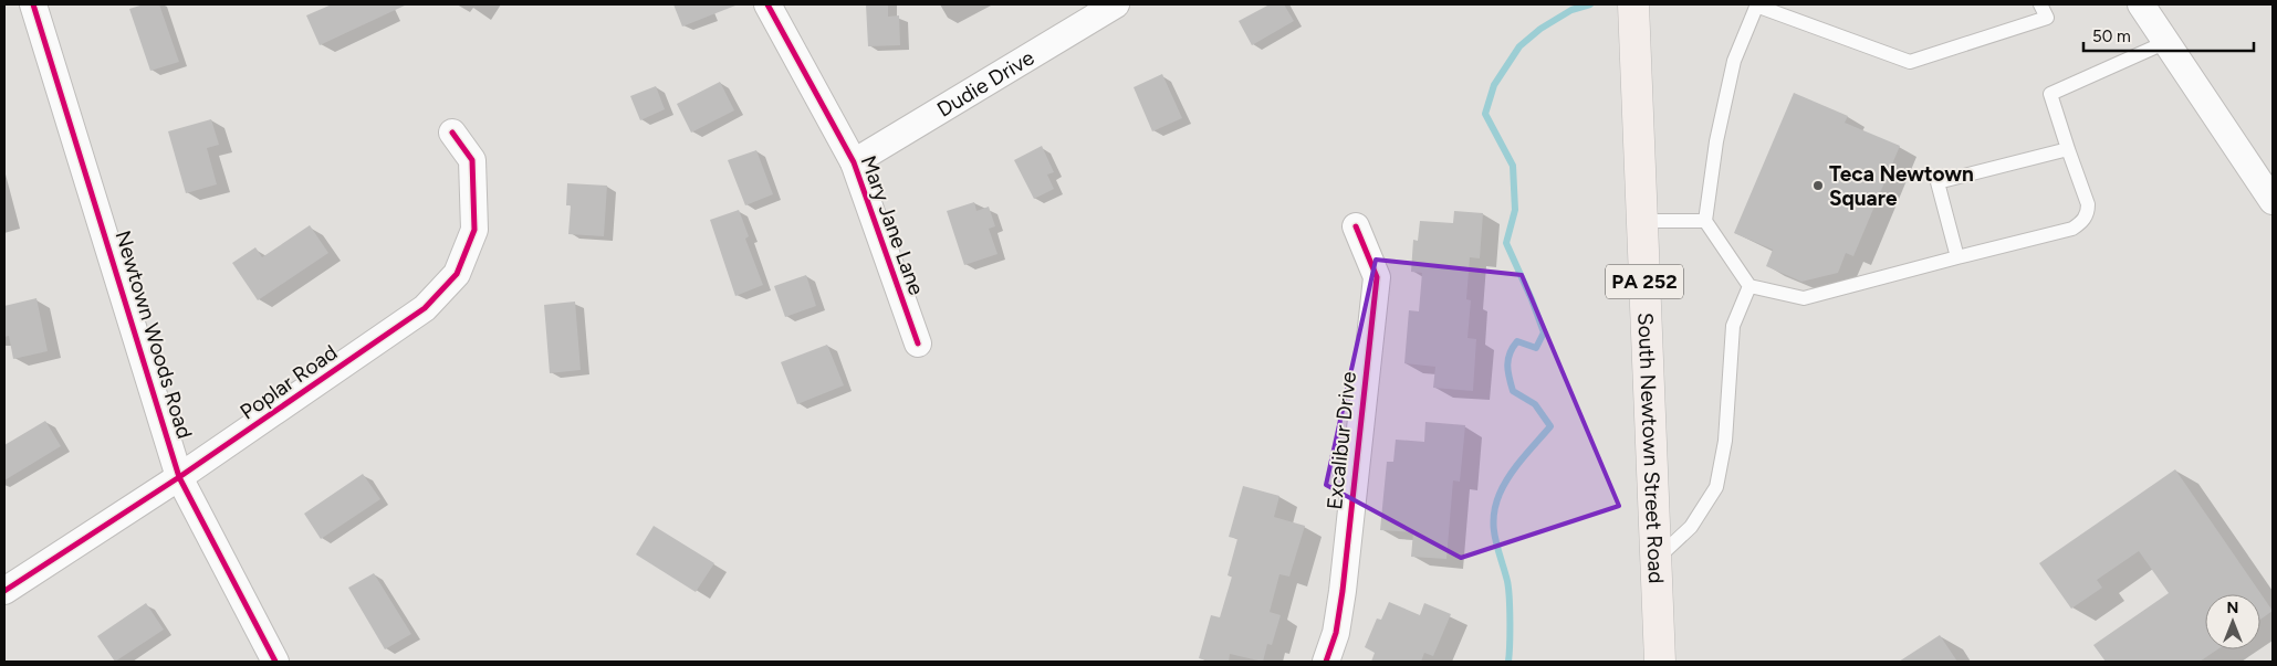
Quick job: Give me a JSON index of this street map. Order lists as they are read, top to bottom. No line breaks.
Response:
{"streets":{"main road":["PA 252","South Newtown Street Road"],"street":["Dudie Drive","Mary Jane Lane","Newtown Woods Road","Poplar Road","Excalibur Drive"]},"crossings":[["Dudie Drive","Mary Jane Lane"],["Newtown Woods Road","Poplar Road"]],"places":["Teca Newtown Square"],"scale_bar":"50 m","north":"top"}
